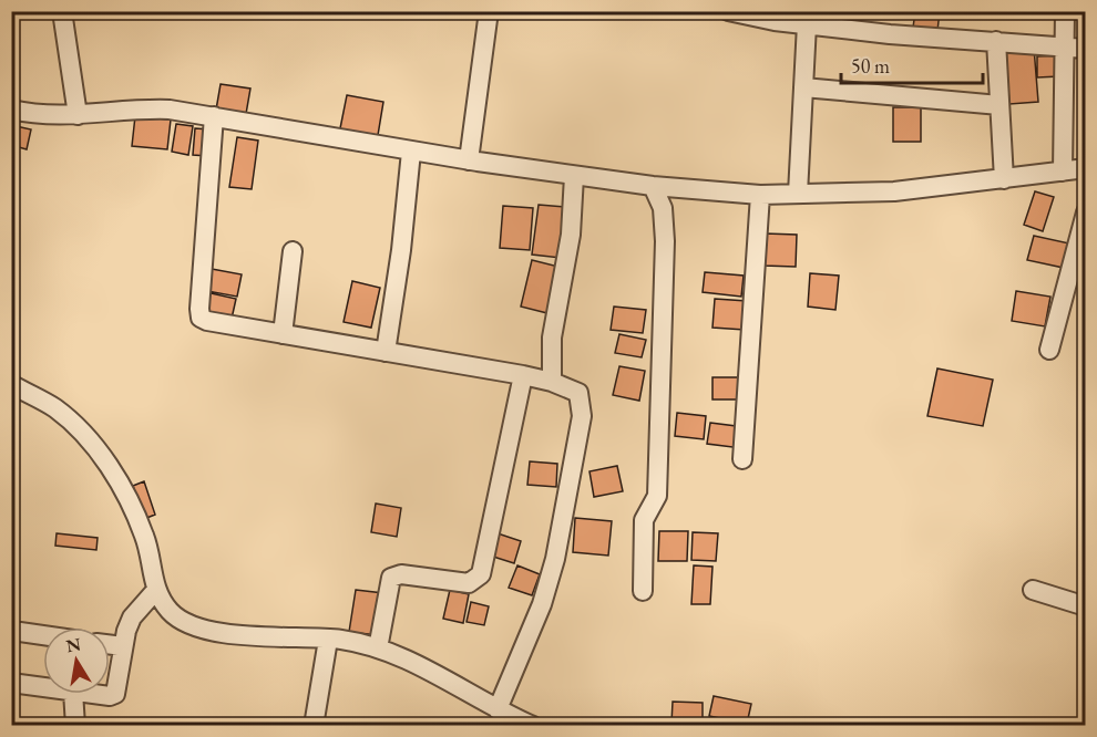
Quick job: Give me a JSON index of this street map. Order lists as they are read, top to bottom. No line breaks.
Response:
{"scale_bar":"50 m","north":"top"}
